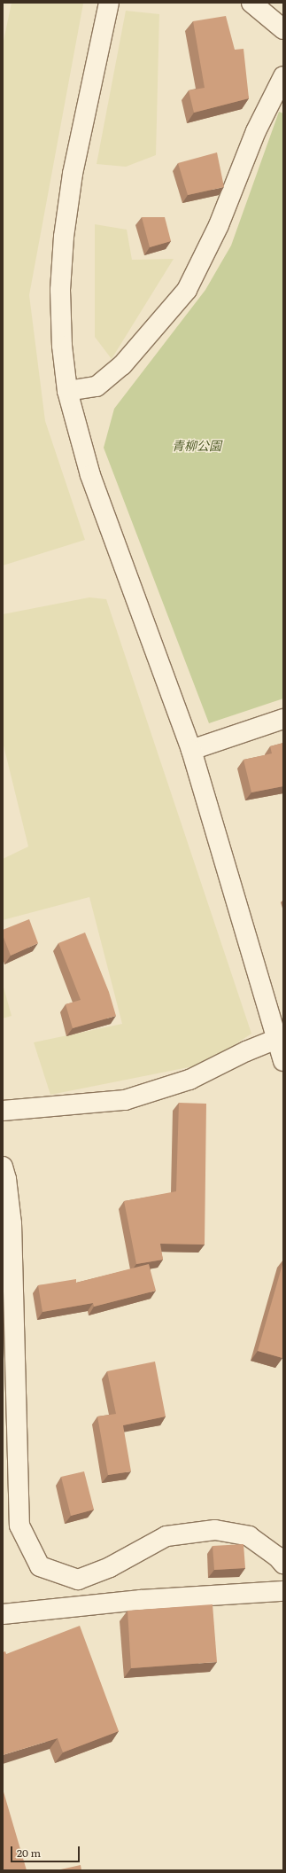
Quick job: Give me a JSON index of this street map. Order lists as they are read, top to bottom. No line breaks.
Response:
{"parks":["青柳公園"],"scale_bar":"20 m"}
